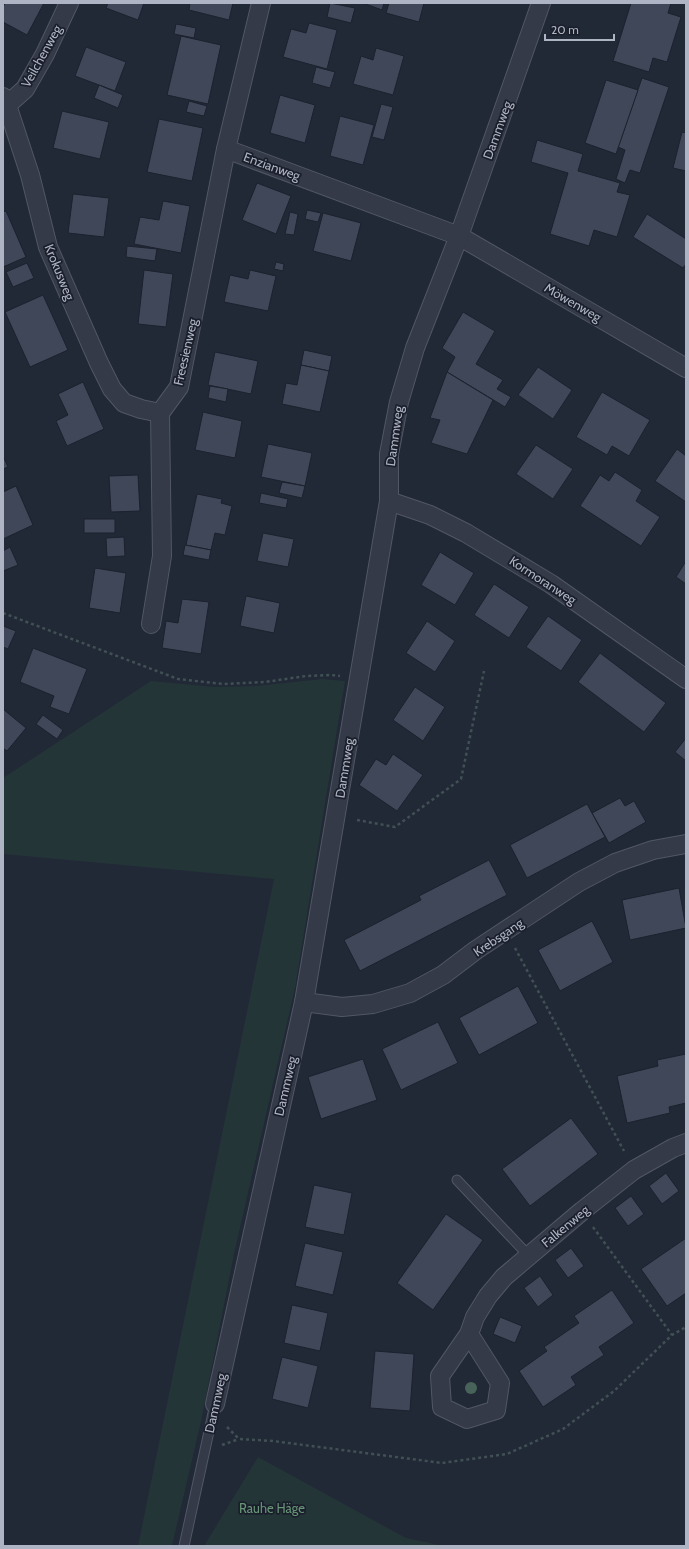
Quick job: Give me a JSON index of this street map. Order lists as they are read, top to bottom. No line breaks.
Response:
{"streets":{"street":["Veilchenweg","Dammweg","Enzianweg","Krokusweg","Möwenweg","Freesienweg","Kormoranweg","Krebsgang","Falkenweg"]},"crossings":[["Veilchenweg","Krokusweg"],["Dammweg","Enzianweg"],["Dammweg","Möwenweg"],["Dammweg","Kormoranweg"],["Dammweg","Krebsgang"],["Enzianweg","Möwenweg"],["Enzianweg","Freesienweg"],["Krokusweg","Freesienweg"]],"parks":["Rauhe Häge"],"scale_bar":"20 m"}
